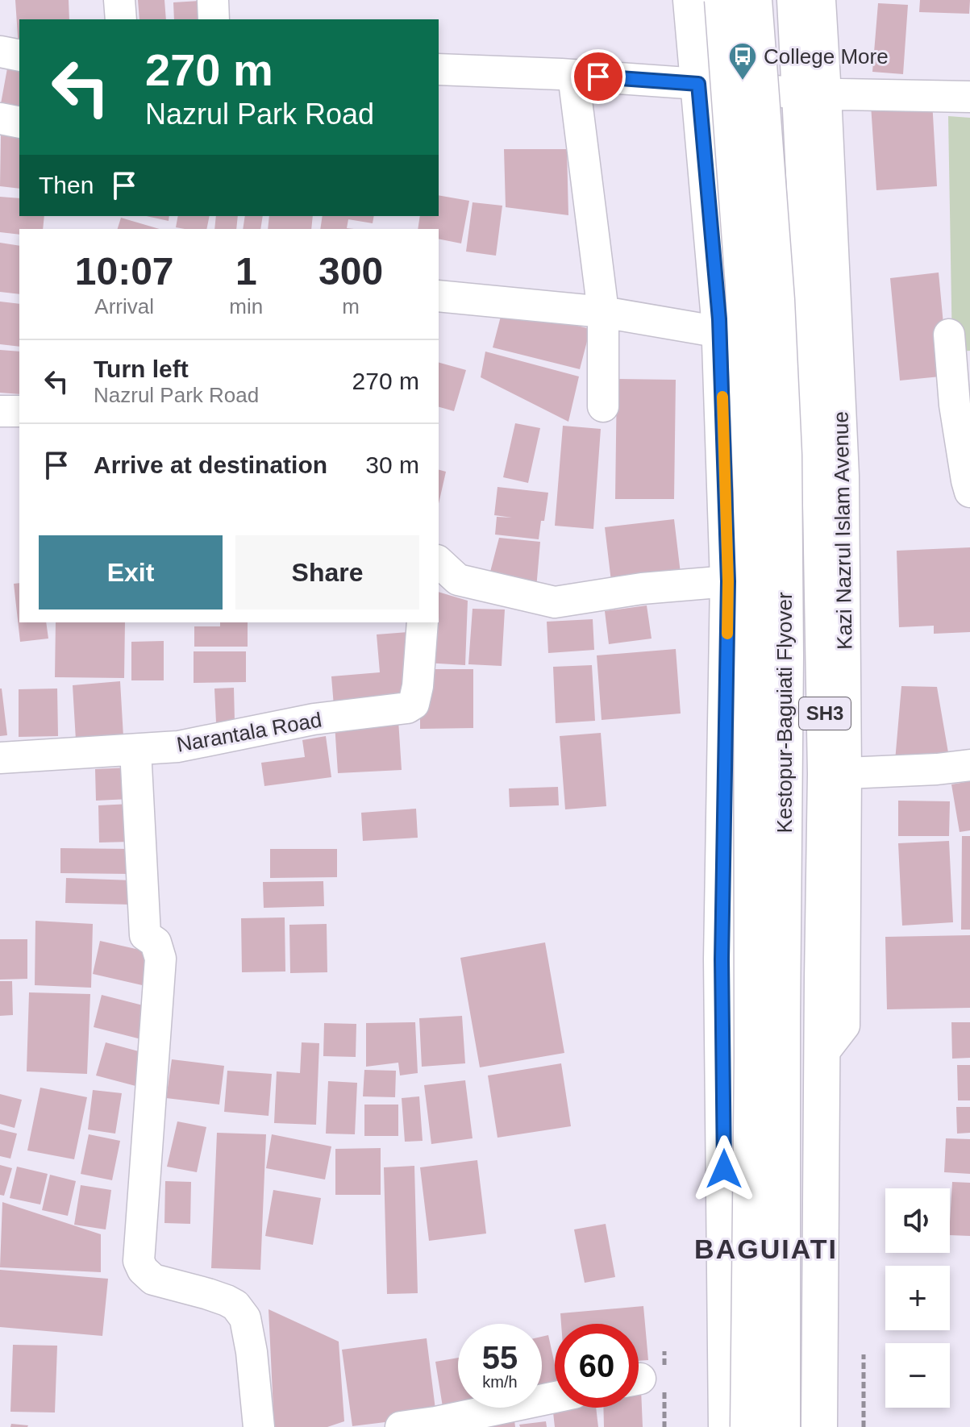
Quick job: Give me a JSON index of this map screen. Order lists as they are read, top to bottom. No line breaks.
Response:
{"streets":{"main road":["Kazi Nazrul Islam Avenue","Kestopur-Baguiati Flyover","SH3"],"street":["Narantala Road"]},"districts":["BAGUIATI"],"places":{"bus stop":["College More"]},"page":{"turn":["270 m","Nazrul Park Road"],"then":"Then","eta":["10:07","Arrival","1","min","300","m"],"list":[{"name":"Turn left","note":"Nazrul Park Road","value":"270 m"},{"name":"Arrive at destination","value":"30 m"}],"buttons":["Exit","Share"],"map_buttons":["+","−"],"speed":"55 km/h","limit":"60"}}
